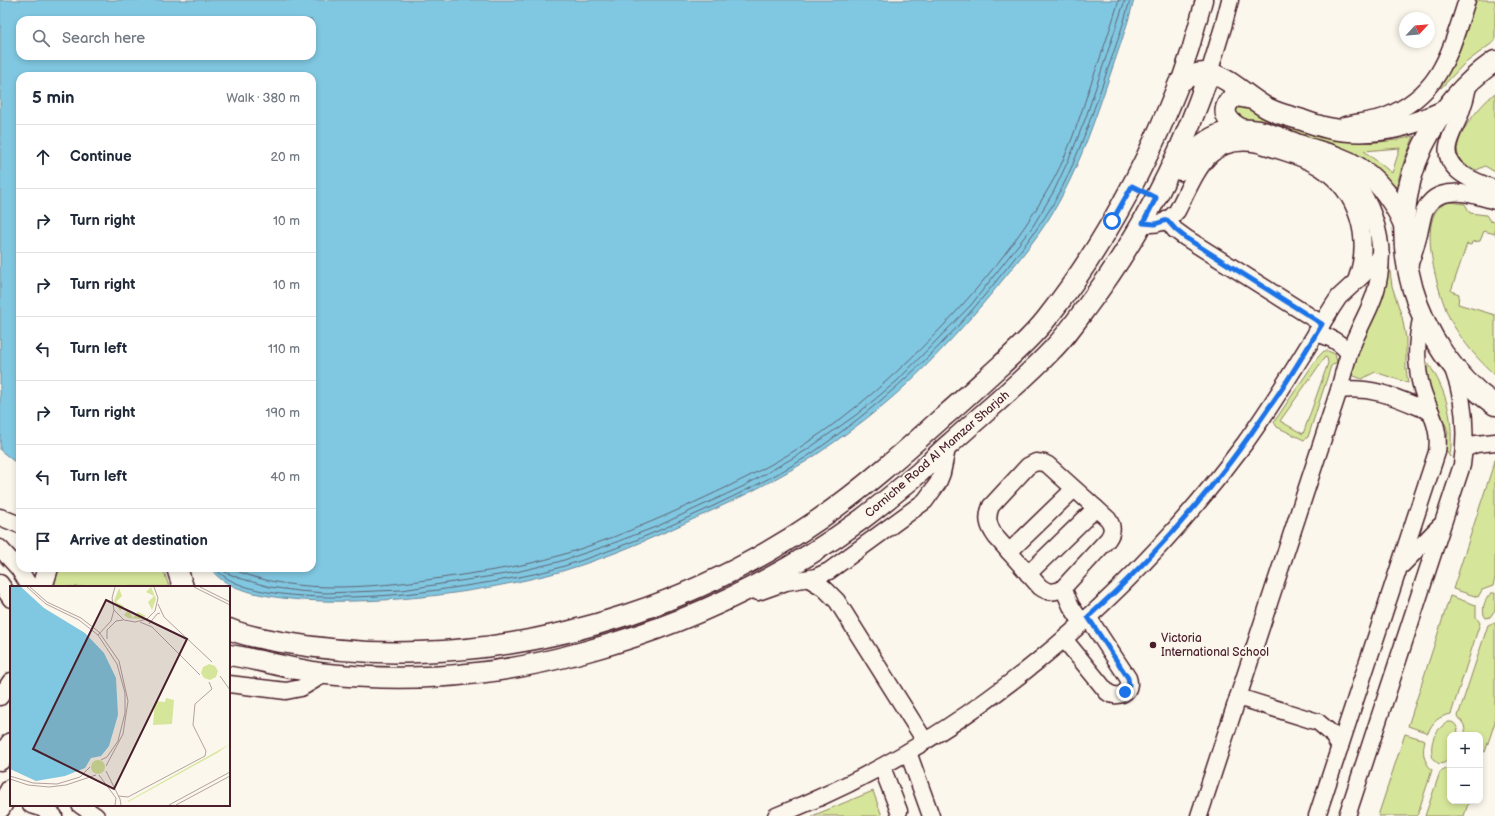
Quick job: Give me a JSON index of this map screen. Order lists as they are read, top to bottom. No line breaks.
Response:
{"streets":{"main road":["Corniche Road Al Mamzar Sharjah"]},"places":["Victoria International School"],"north":"top right","page":{"search":"Search here","heading":["5 min","Walk · 380 m"],"list":[["Continue","20 m"],["Turn right","10 m"],["Turn right","10 m"],["Turn left","110 m"],["Turn right","190 m"],["Turn left","40 m"],"Arrive at destination"],"map_buttons":["+","−"]}}
